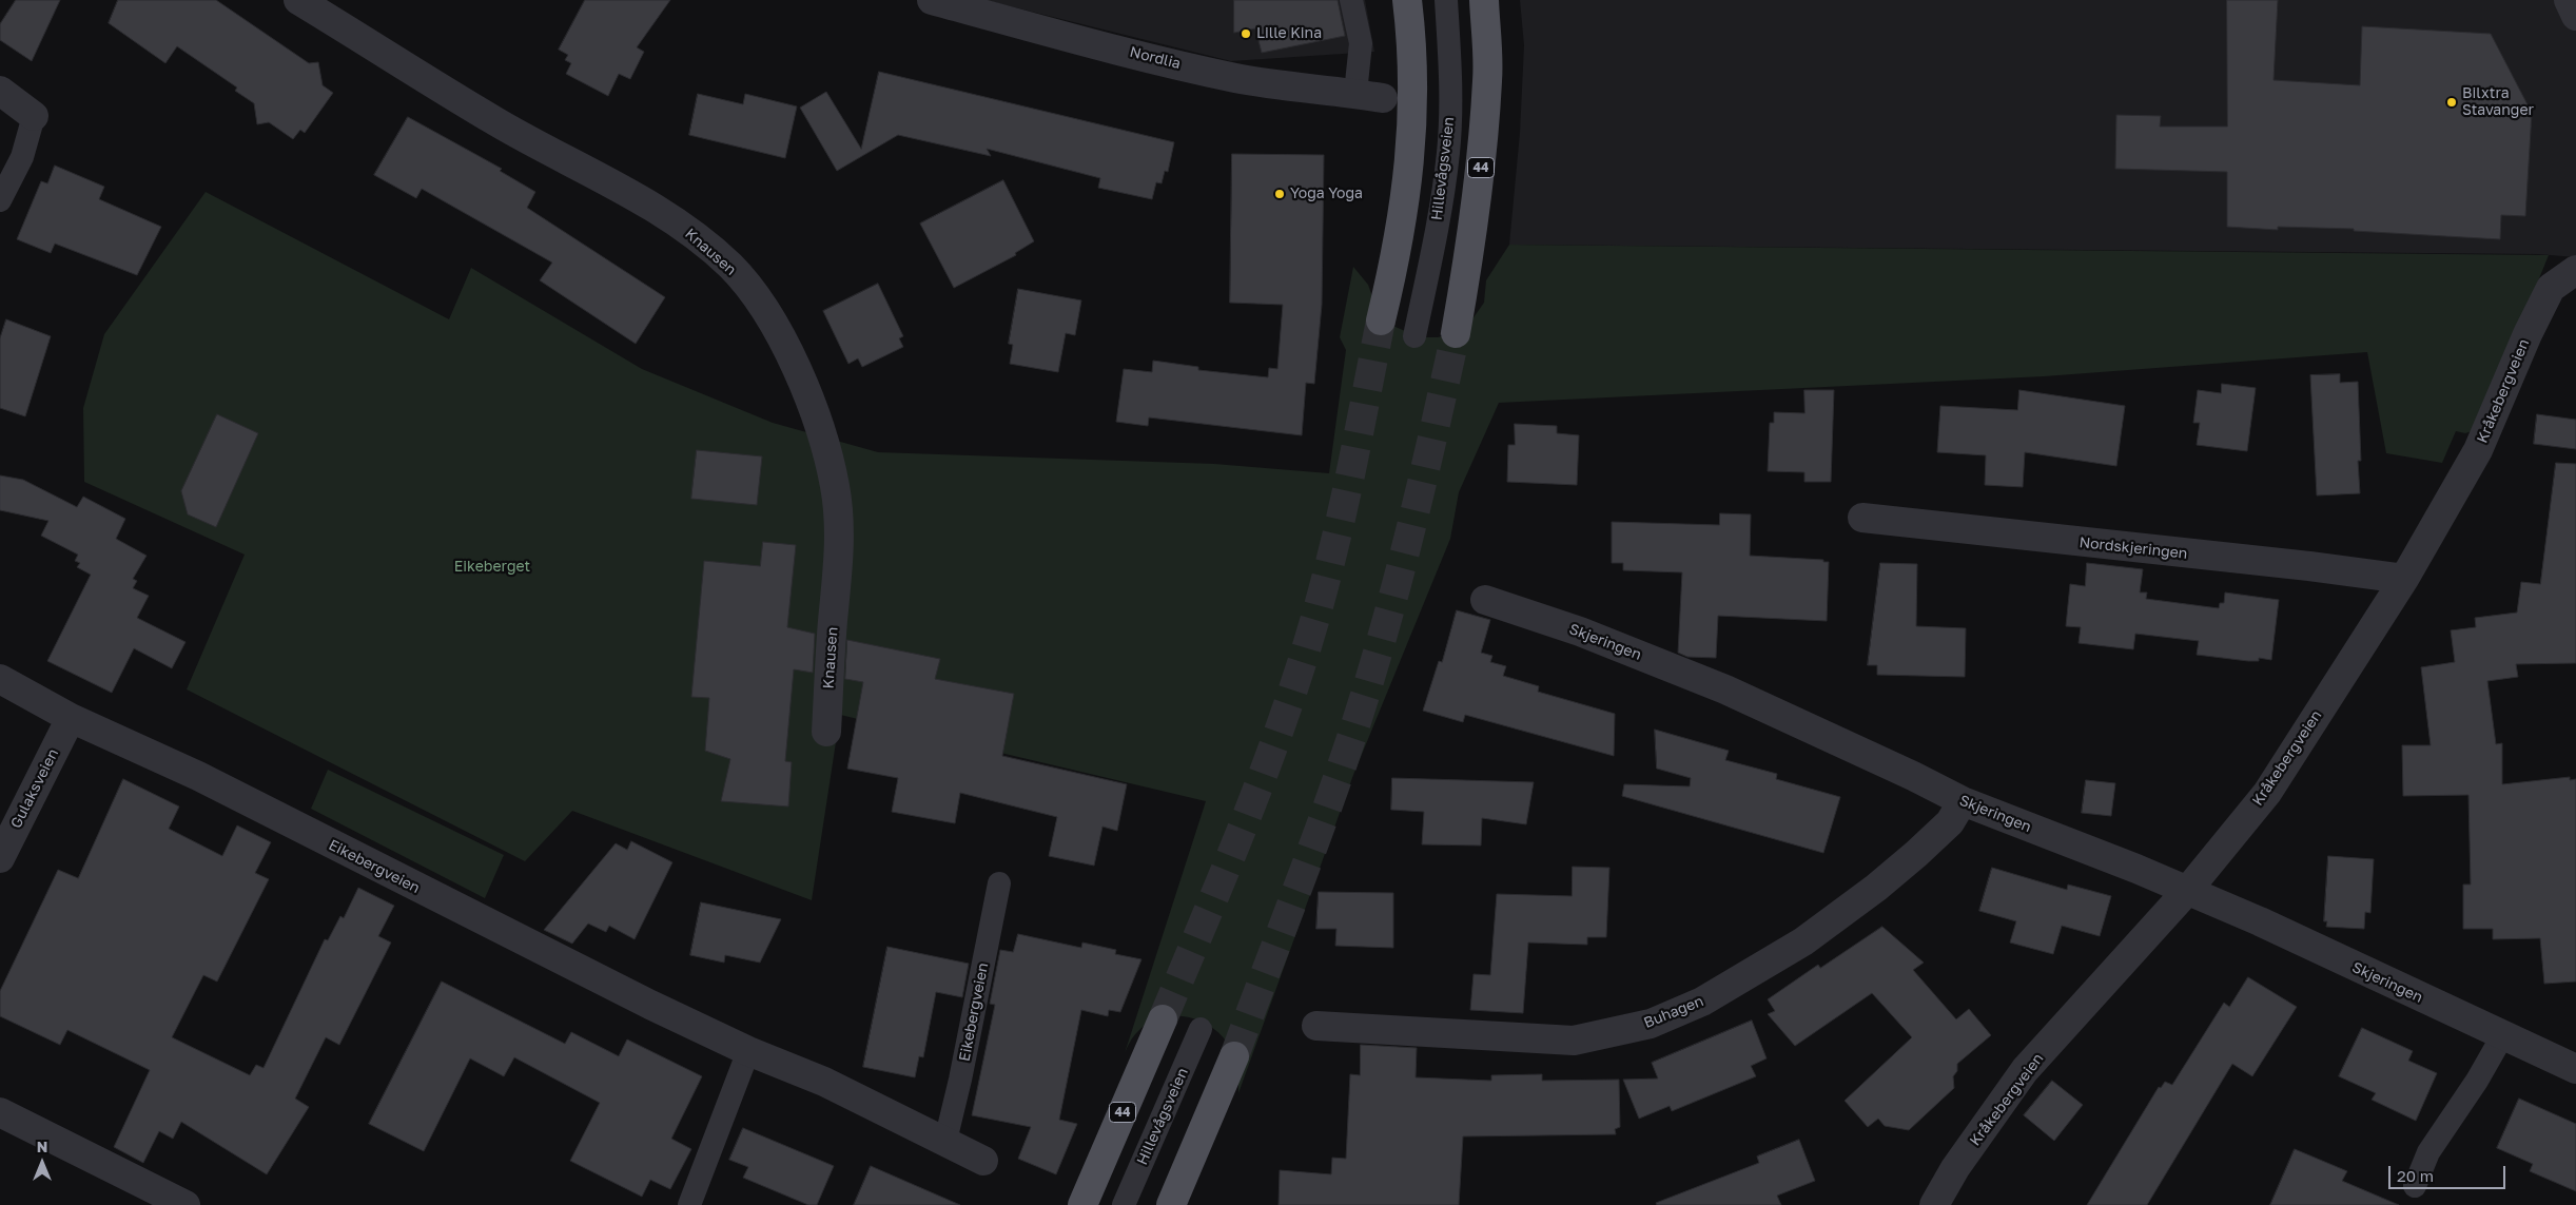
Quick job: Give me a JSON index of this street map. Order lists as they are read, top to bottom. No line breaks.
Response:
{"streets":{"main road":["44"],"street":["Nordlia","Knausen","Kråkebergveien","Nordskjeringen","Skjeringen","Gulaksveien","Eikebergveien","Buhagen"],"lane":["Hillevågsveien"]},"crossings":[["Kråkebergveien","Nordskjeringen"],["Kråkebergveien","Skjeringen"],["Skjeringen","Buhagen"],["Gulaksveien","Eikebergveien"]],"parks":["Eikeberget"],"places":["Lille Kina","Bilxtra Stavanger","Yoga Yoga"],"scale_bar":"20 m","north":"top"}
